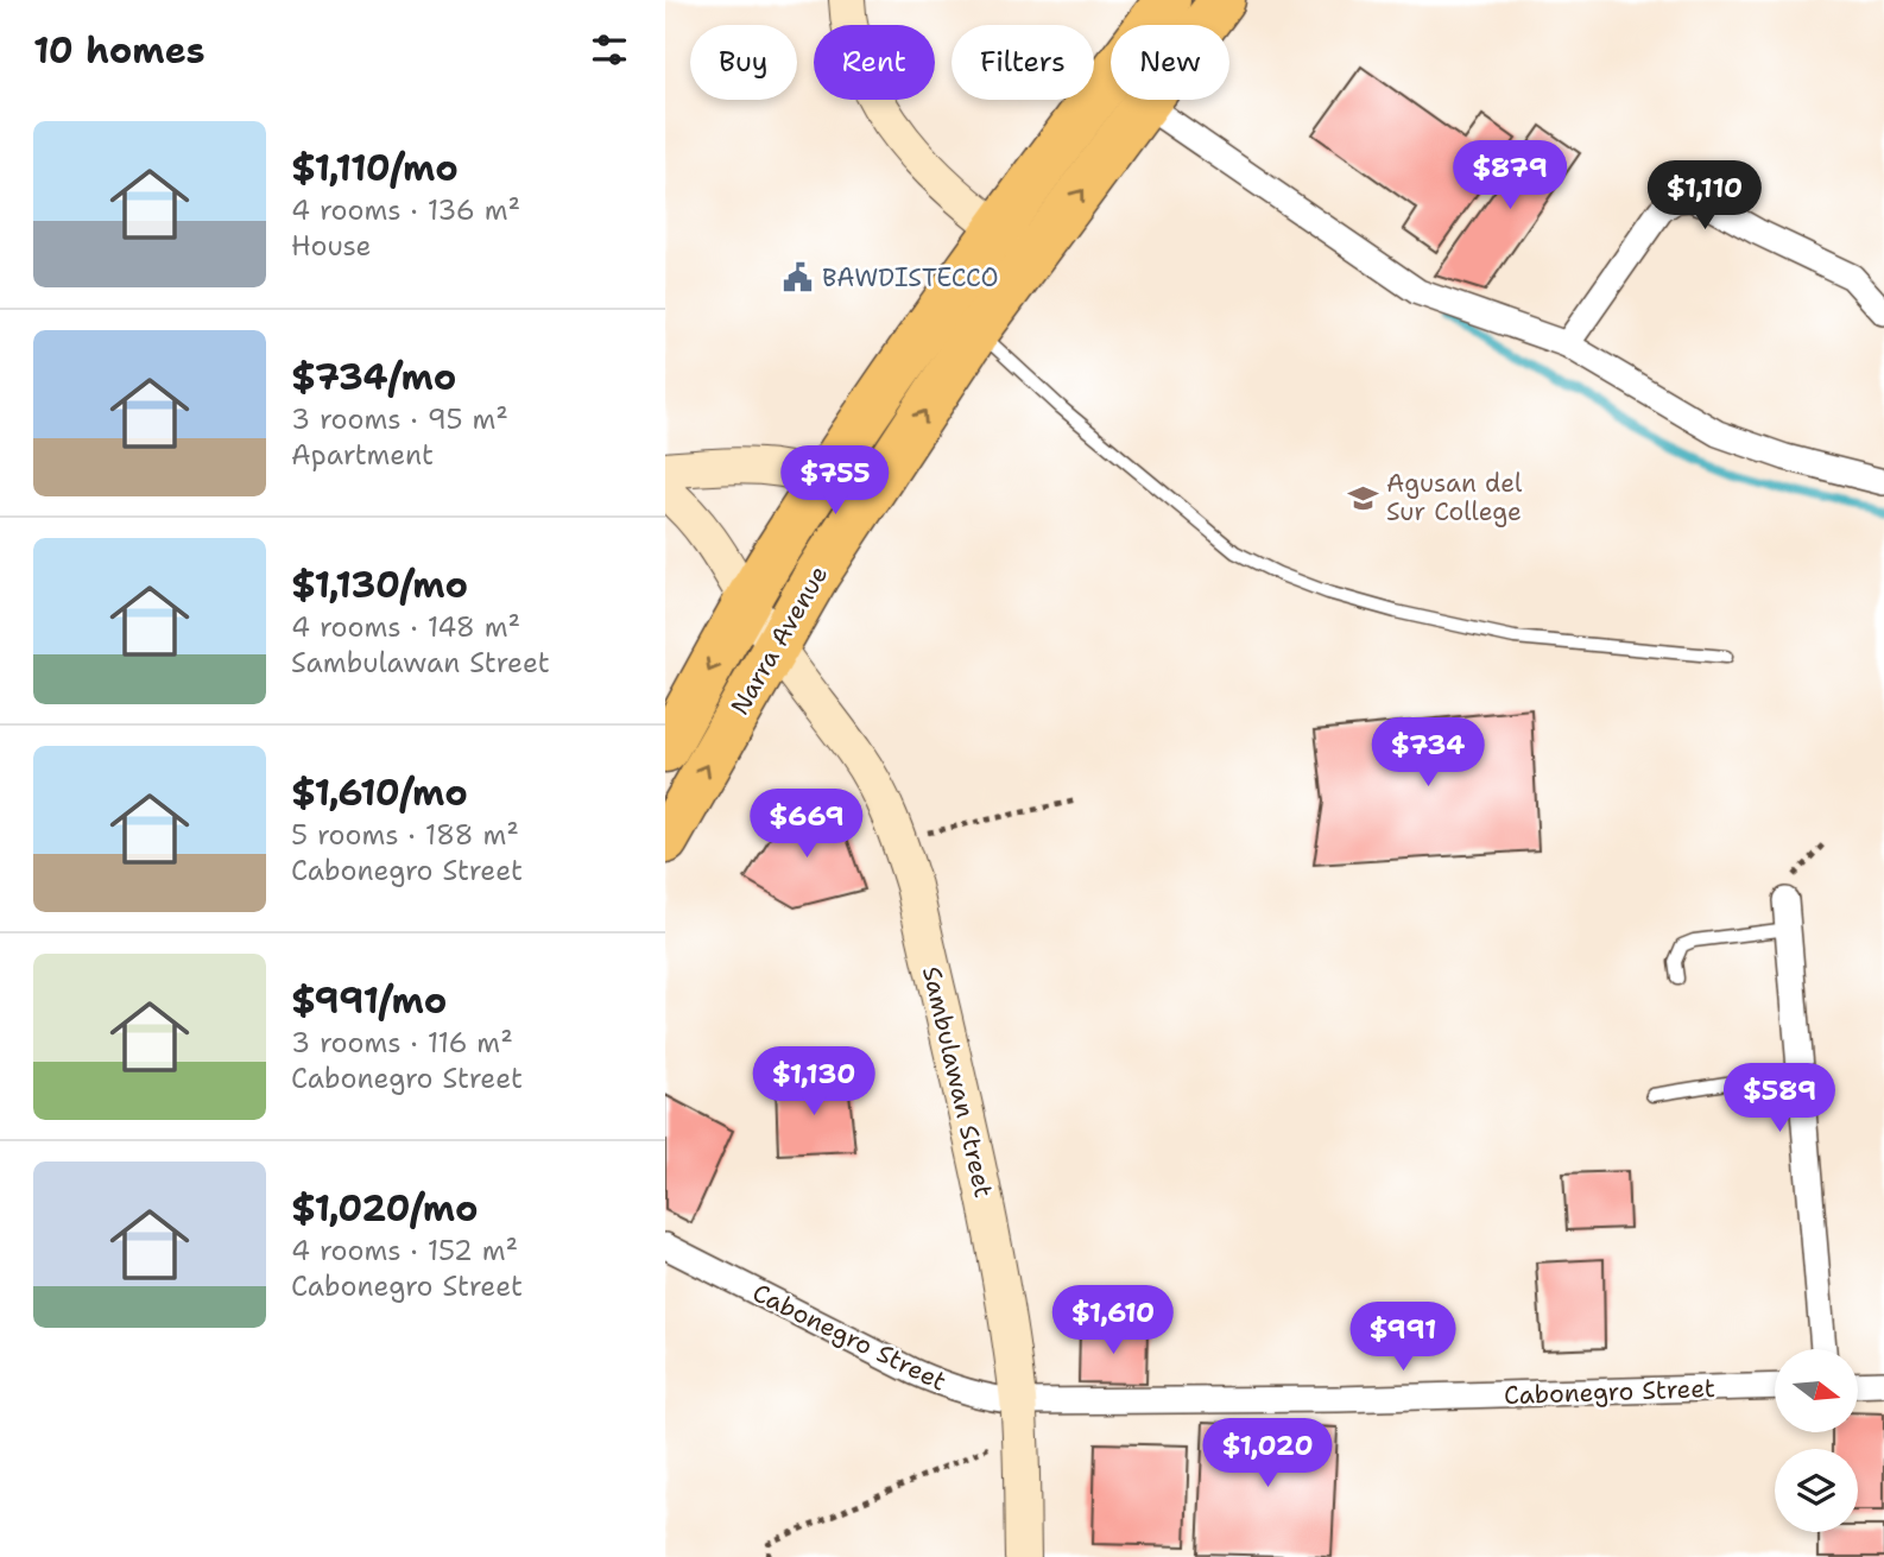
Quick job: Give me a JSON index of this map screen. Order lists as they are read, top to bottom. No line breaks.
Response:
{"streets":{"highway":["Narra Avenue"],"street":["Sambulawan Street","Cabonegro Street"]},"crossings":[["Narra Avenue","Sambulawan Street"],["Sambulawan Street","Cabonegro Street"]],"places":{"public building":["BAWDISTECCO"],"school or university":["Agusan del Sur College"]},"north":"right","page":{"heading":"10 homes","chip":["Buy","Rent","Filters","New"],"list":[{"name":"$1,110/mo","note":"4 rooms · 136 m² · House"},{"name":"$734/mo","note":"3 rooms · 95 m² · Apartment"},{"name":"$1,130/mo","note":"4 rooms · 148 m² · Sambulawan Street"},{"name":"$1,610/mo","note":"5 rooms · 188 m² · Cabonegro Street"},{"name":"$991/mo","note":"3 rooms · 116 m² · Cabonegro Street"},{"name":"$1,020/mo","note":"4 rooms · 152 m² · Cabonegro Street"}],"price":["$879","$1,110","$755","$734","$669","$1,130","$589","$1,610","$991","$1,020"]}}
